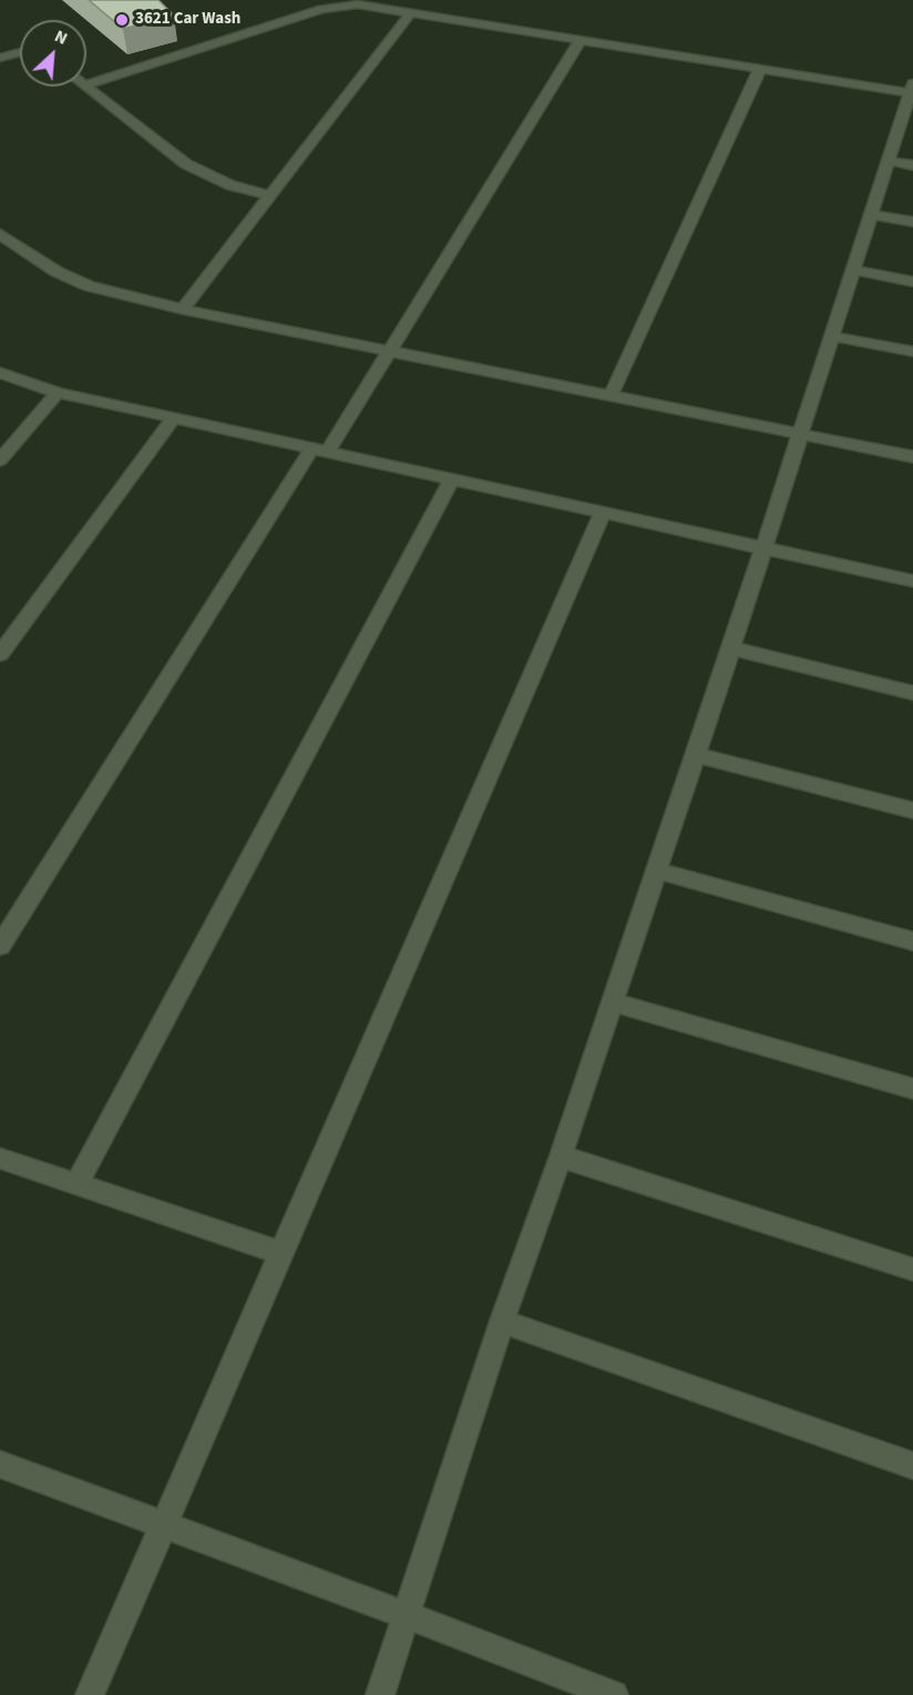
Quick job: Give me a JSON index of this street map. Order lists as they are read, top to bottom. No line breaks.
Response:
{"places":["3621 Car Wash"],"north":"top right"}
